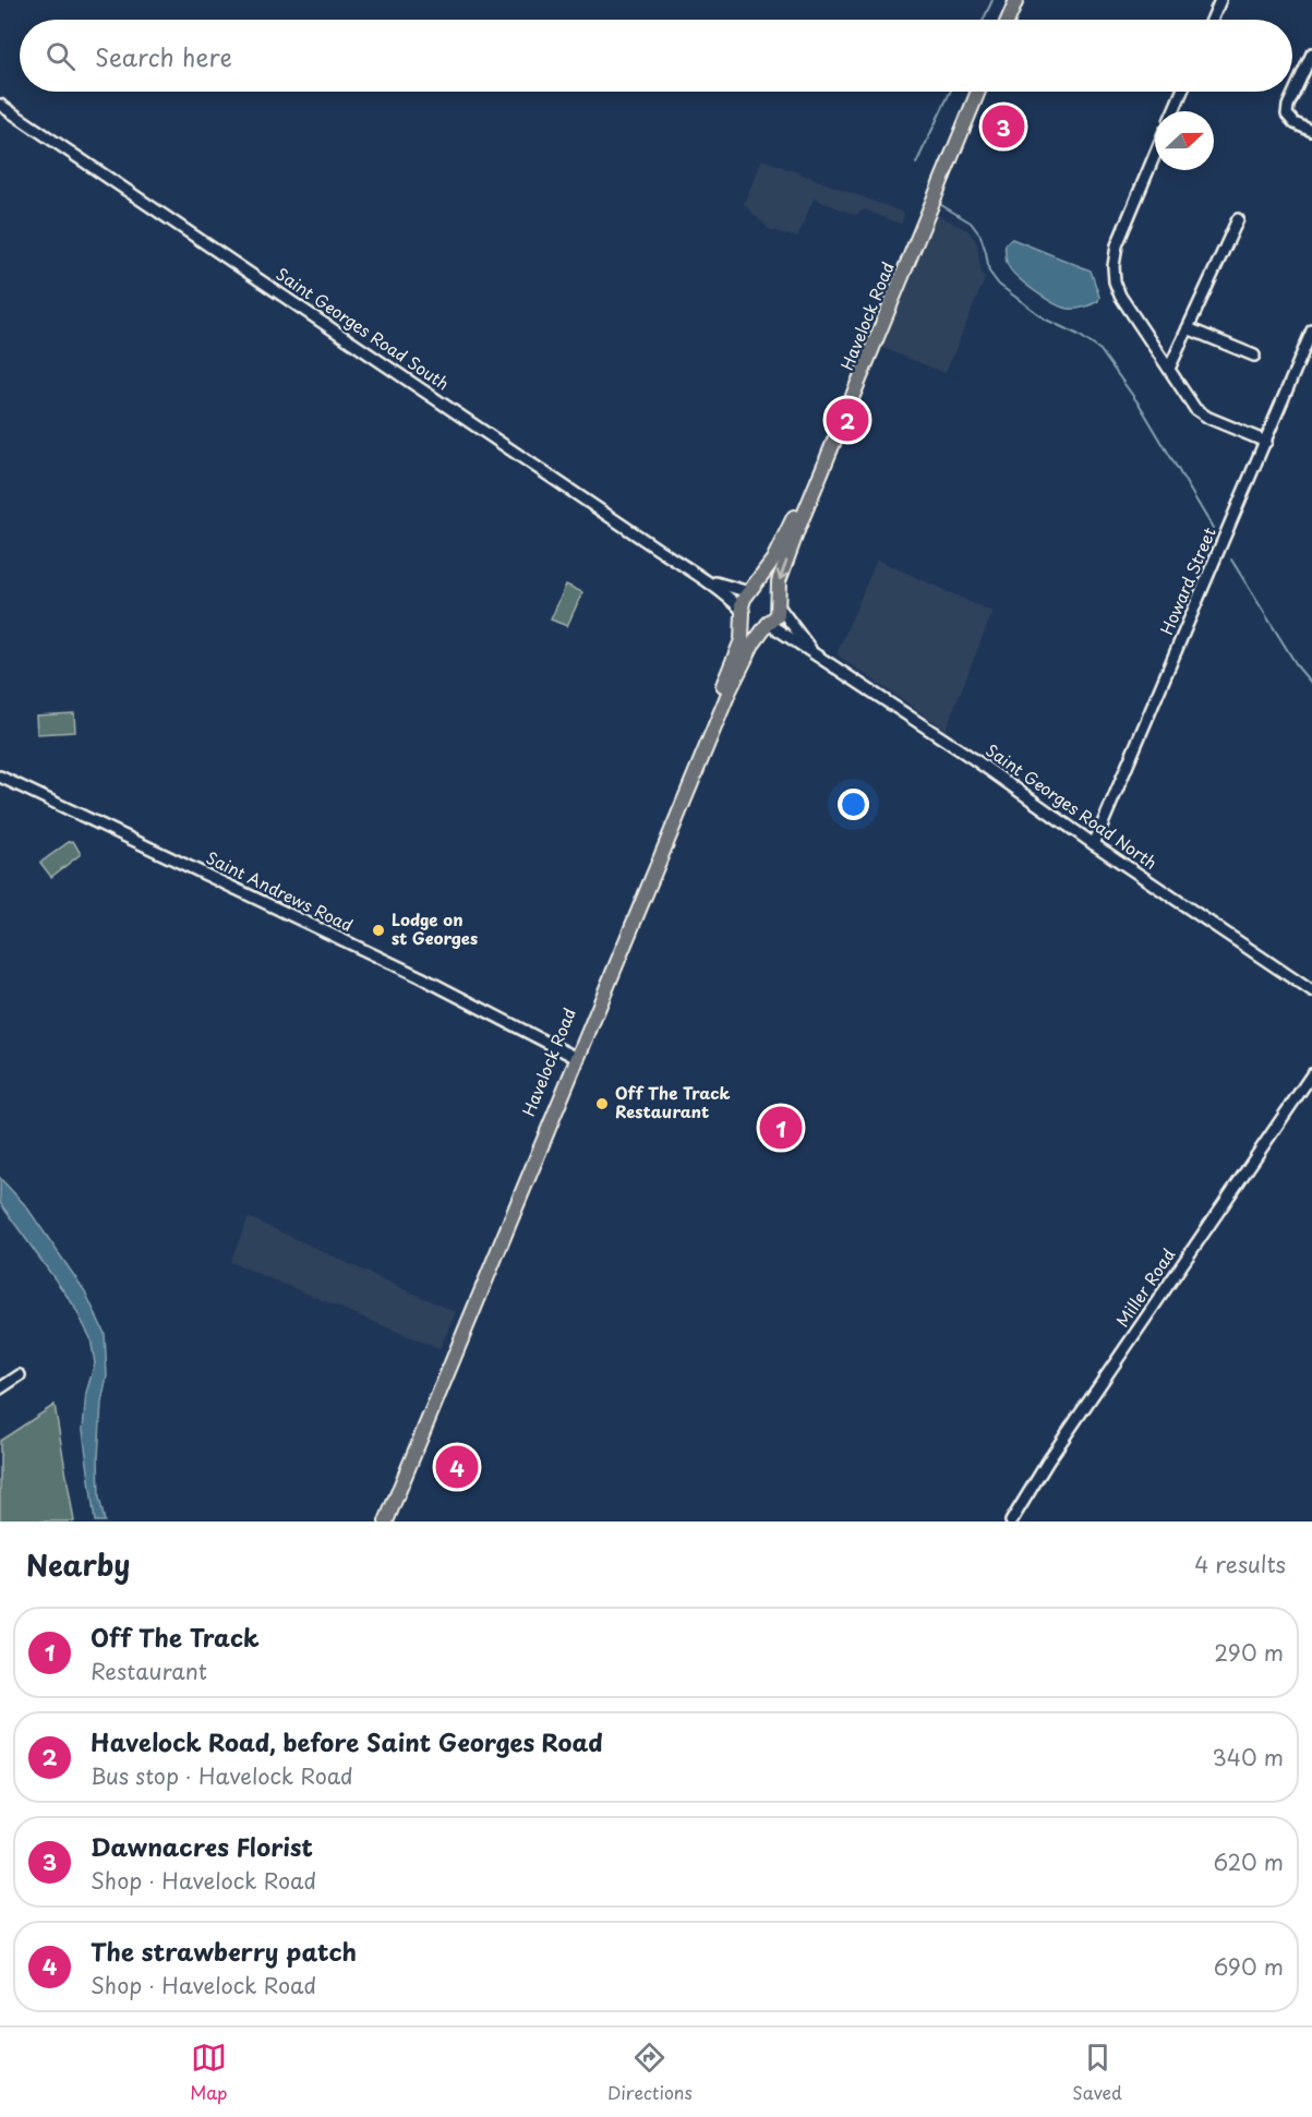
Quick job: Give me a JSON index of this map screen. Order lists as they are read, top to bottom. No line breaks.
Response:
{"streets":{"main road":["Havelock Road"],"street":["Saint Georges Road South","Howard Street","Saint Georges Road North","Saint Andrews Road","Miller Road"]},"crossings":[["Havelock Road","Saint Georges Road South"],["Havelock Road","Saint Georges Road North"],["Havelock Road","Saint Andrews Road"],["Saint Georges Road South","Saint Georges Road North"],["Howard Street","Saint Georges Road North"]],"places":["Lodge on st Georges","Off The Track Restaurant"],"north":"right","page":{"search":"Search here","pins":["3","2","1","4"],"heading":["Nearby","4 results"],"list":[{"mark":"1","name":"Off The Track","note":"Restaurant","value":"290 m"},{"mark":"2","name":"Havelock Road, before Saint Georges Road","note":"Bus stop · Havelock Road","value":"340 m"},{"mark":"3","name":"Dawnacres Florist","note":"Shop · Havelock Road","value":"620 m"},{"mark":"4","name":"The strawberry patch","note":"Shop · Havelock Road","value":"690 m"}],"nav":["Map","Directions","Saved"]}}
